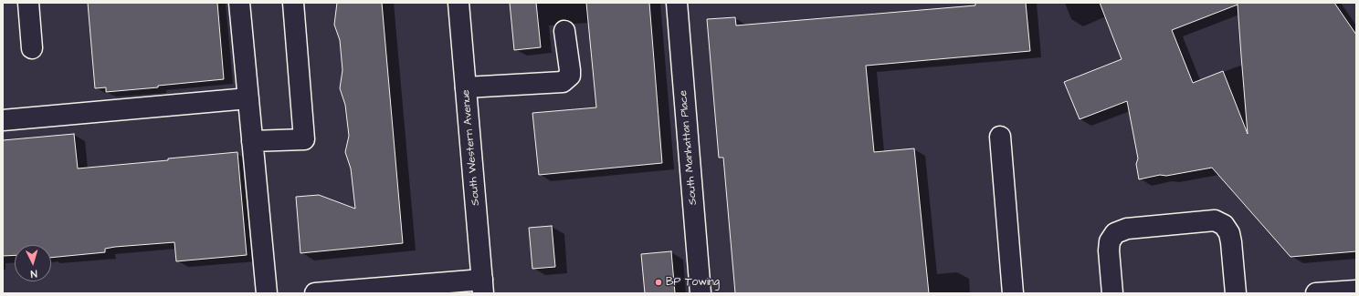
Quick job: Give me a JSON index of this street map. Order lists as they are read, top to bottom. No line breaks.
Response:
{"streets":{"street":["South Western Avenue","South Manhattan Place"]},"places":["BP Towing"],"north":"bottom"}
